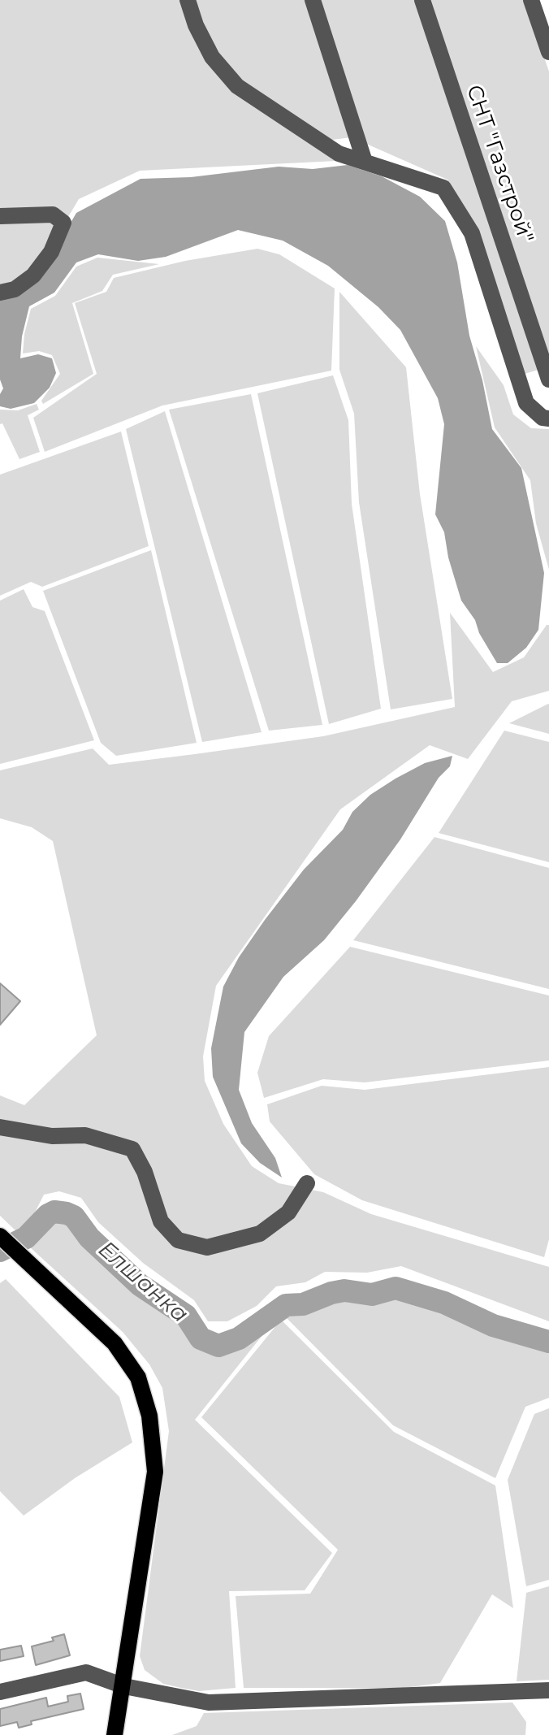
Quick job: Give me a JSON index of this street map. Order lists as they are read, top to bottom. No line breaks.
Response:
{"streets":{"street":["СНТ \"Газстрой\""]},"water":["Елшанка"]}
